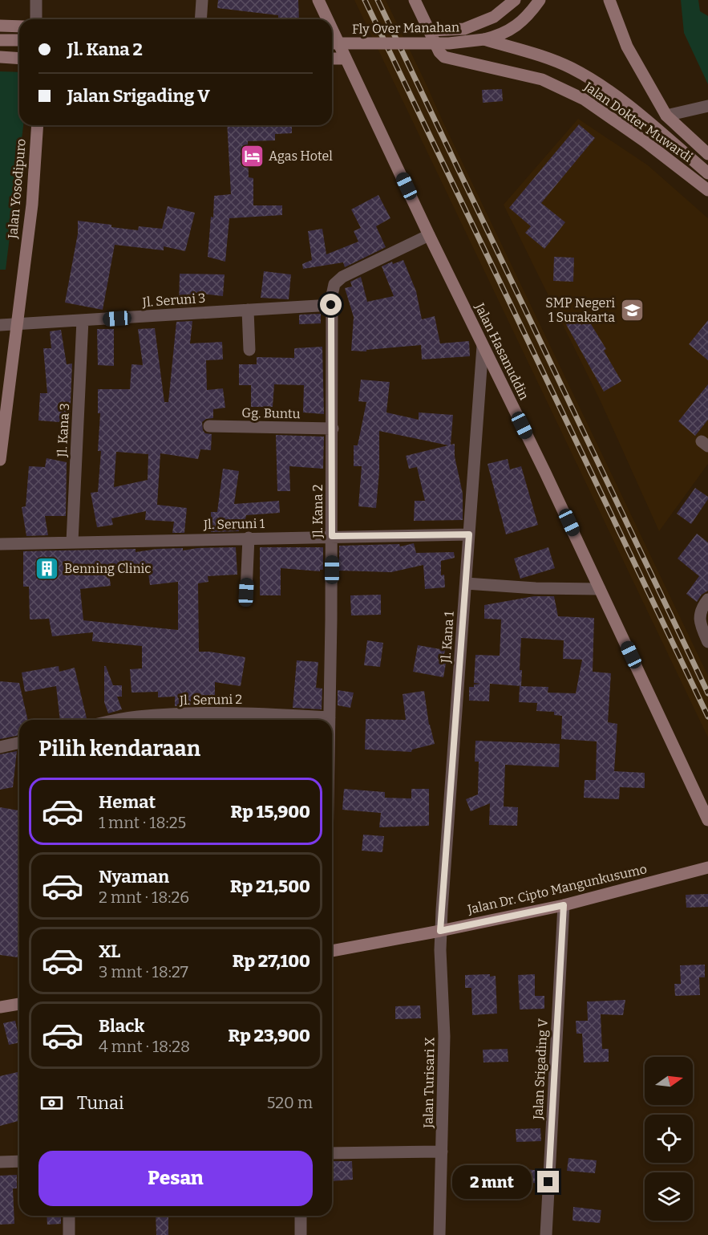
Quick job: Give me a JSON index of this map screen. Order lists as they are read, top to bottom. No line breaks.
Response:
{"streets":{"main road":["Fly Over Manahan","Jalan Dokter Muwardi","Jalan Yosodipuro","Jalan Hasanuddin","Jalan Dr. Cipto Mangunkusumo"],"street":["Jl. Seruni 3","Gg. Buntu","Jl. Kana 3","Jl. Kana 2","Jl. Seruni 1","Jl. Kana 1","Jl. Seruni 2","Jalan Srigading V","Jalan Turisari X"]},"crossings":[["Jalan Yosodipuro","Jl. Seruni 3"],["Jl. Seruni 3","Jl. Kana 3"],["Jl. Seruni 3","Jl. Kana 2"],["Jalan Hasanuddin","Jl. Kana 2"],["Jalan Hasanuddin","Jl. Kana 1"],["Gg. Buntu","Jl. Kana 2"],["Jl. Kana 3","Jl. Seruni 1"],["Jl. Kana 2","Jl. Seruni 1"],["Jl. Kana 2","Jl. Seruni 2"],["Jl. Seruni 1","Jl. Kana 1"],["Jl. Kana 1","Jalan Dr. Cipto Mangunkusumo"],["Jl. Kana 1","Jalan Turisari X"],["Jalan Dr. Cipto Mangunkusumo","Jalan Srigading V"],["Jalan Dr. Cipto Mangunkusumo","Jalan Turisari X"]],"places":{"hotel":["Agas Hotel"],"school or university":["SMP Negeri 1 Surakarta"],"building":["Benning Clinic"]},"north":"right","page":{"banner":["Jl. Kana 2","Jalan Srigading V"],"heading":"Pilih kendaraan","list":[{"name":"Hemat","note":"1 mnt · 18:25","value":"Rp 15,900"},{"name":"Nyaman","note":"2 mnt · 18:26","value":"Rp 21,500"},{"name":"XL","note":"3 mnt · 18:27","value":"Rp 27,100"},{"name":"Black","note":"4 mnt · 18:28","value":"Rp 23,900"}],"pay":["Tunai","520 m"],"buttons":"Pesan","bubble":"2 mnt"}}
